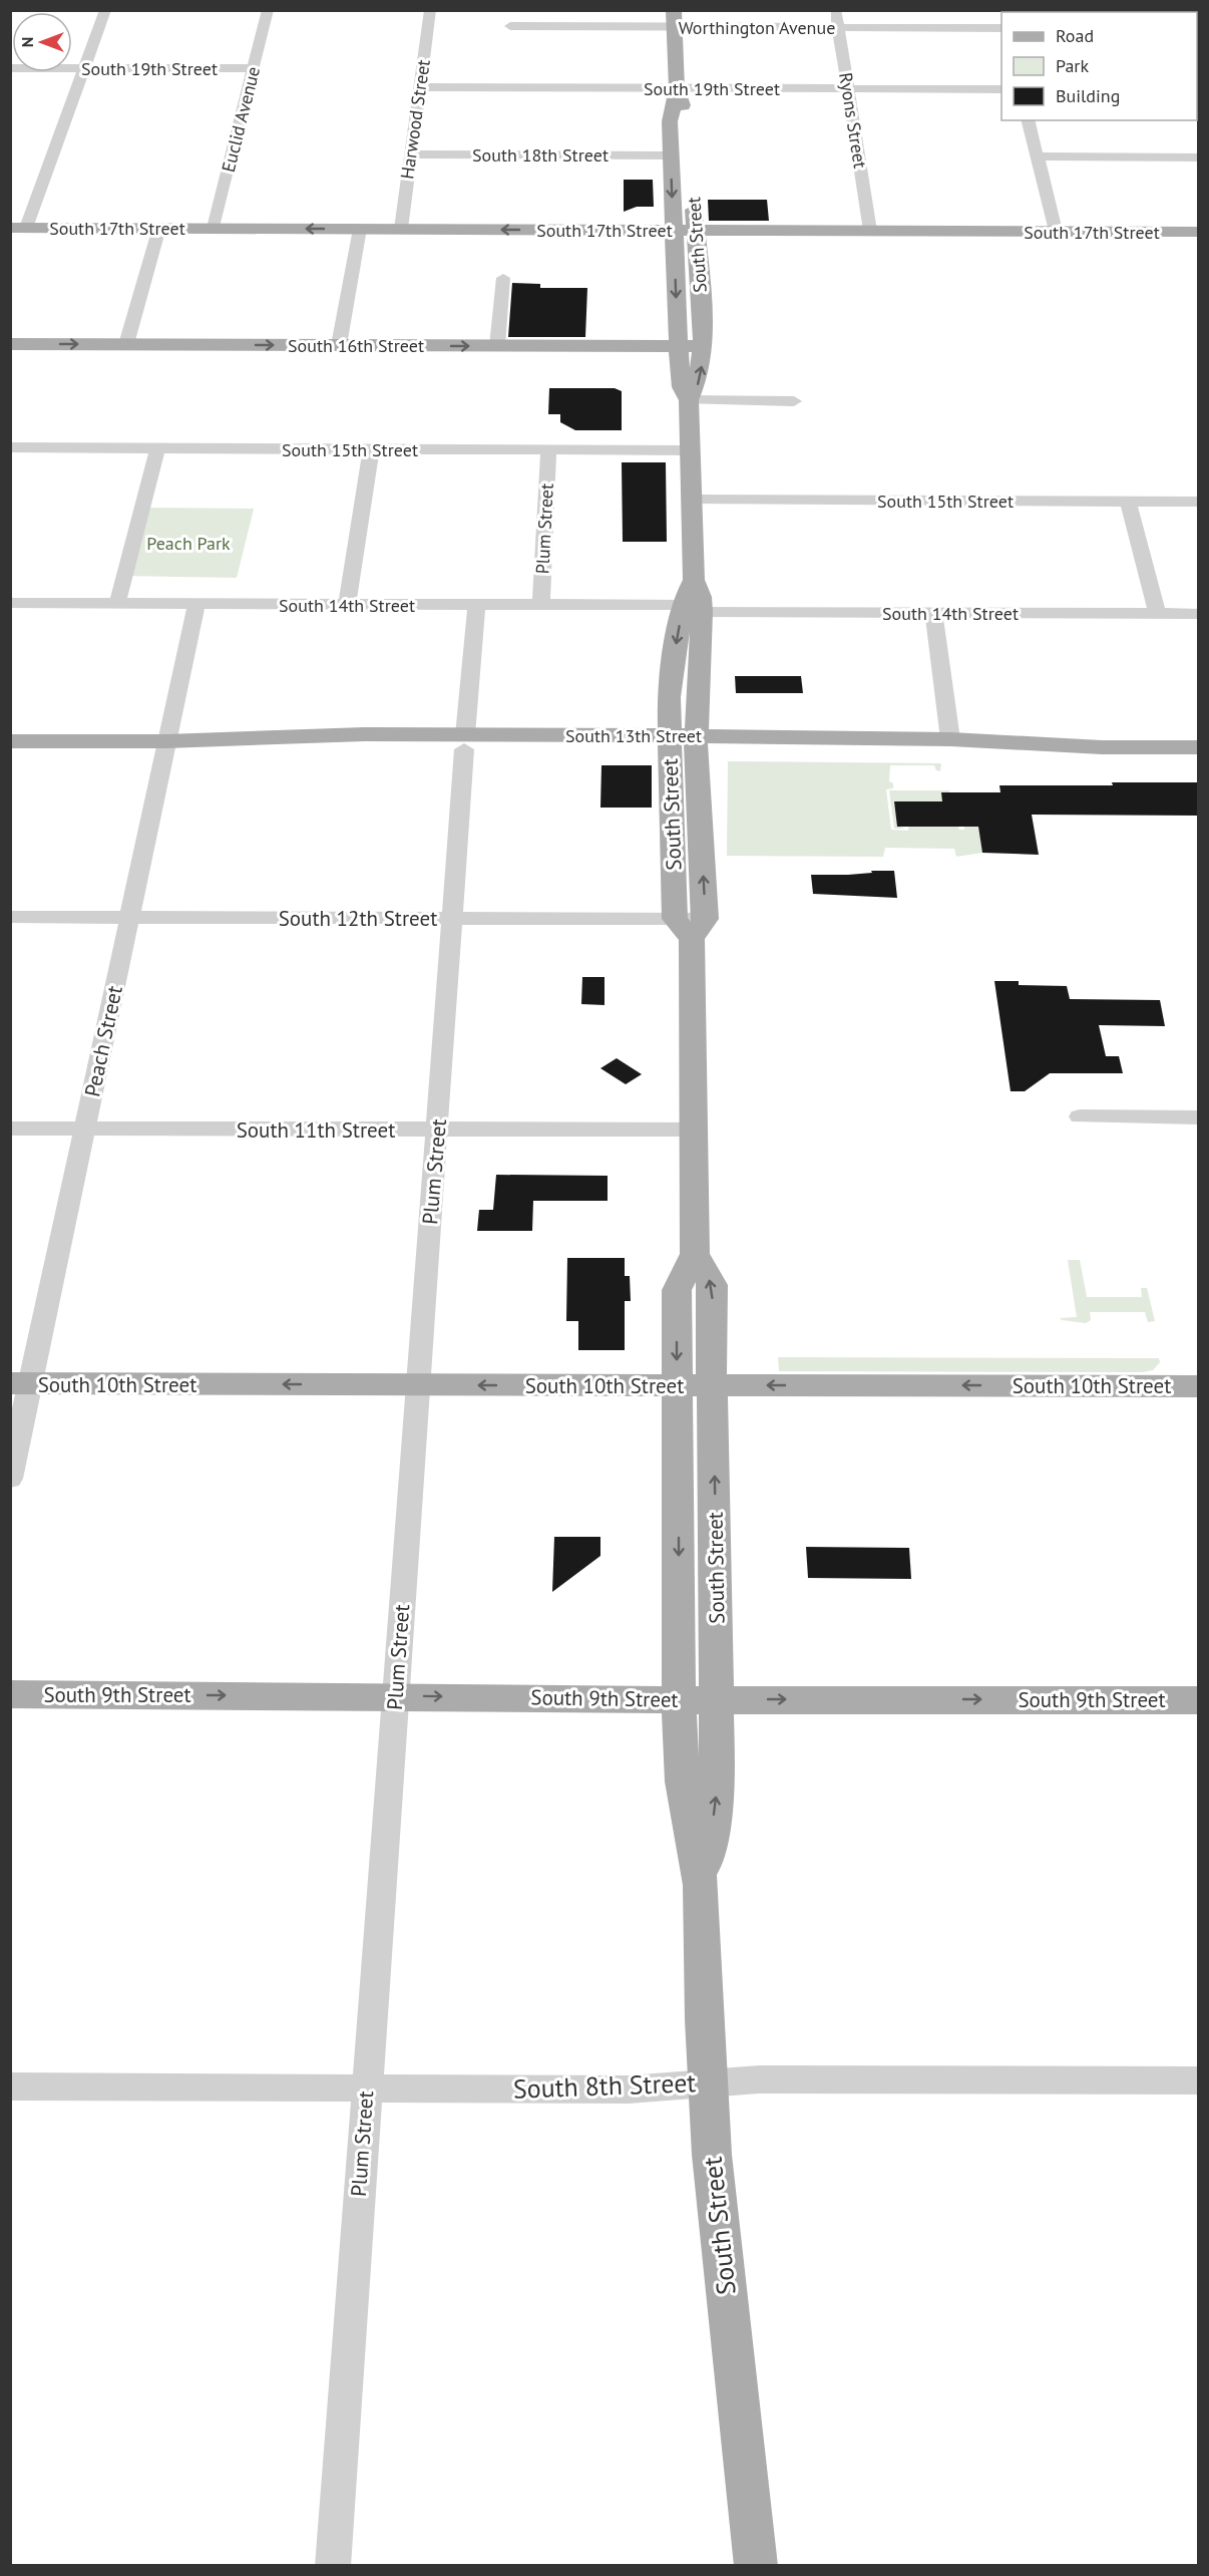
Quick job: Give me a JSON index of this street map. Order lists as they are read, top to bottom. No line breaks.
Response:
{"streets":{"main road":["South 17th Street","South Street","South 16th Street","South 13th Street","South 10th Street","South 9th Street"],"street":["Worthington Avenue","South 19th Street","Euclid Avenue","Harwood Street","Ryons Street","South 18th Street","South 15th Street","Plum Street","South 14th Street","South 12th Street","Peach Street","South 11th Street","South 8th Street"]},"crossings":[["Worthington Avenue","Ryons Street"],["Worthington Avenue","South Street"],["South 19th Street","Euclid Avenue"],["South 19th Street","Harwood Street"],["South 19th Street","Ryons Street"],["South 19th Street","South Street"],["Euclid Avenue","South 17th Street"],["Harwood Street","South 18th Street"],["Harwood Street","South 17th Street"],["Ryons Street","South 17th Street"],["South 18th Street","South Street"],["South 17th Street","South Street"],["South Street","South 16th Street"],["South Street","South 15th Street"],["South Street","South 14th Street"],["South Street","South 13th Street"],["South Street","South 12th Street"],["South Street","South 11th Street"],["South Street","South 10th Street"],["South Street","South 9th Street"],["South Street","South 8th Street"],["South 15th Street","Plum Street"],["Plum Street","South 14th Street"],["Plum Street","South 13th Street"],["Plum Street","South 12th Street"],["Plum Street","South 11th Street"],["Plum Street","South 10th Street"],["Plum Street","South 9th Street"],["Plum Street","South 8th Street"],["South 14th Street","Peach Street"],["South 13th Street","Peach Street"],["South 12th Street","Peach Street"],["Peach Street","South 11th Street"],["Peach Street","South 10th Street"]],"one_way":["South 17th Street","South 16th Street","South 10th Street","South 9th Street"],"parks":["Peach Park"],"legend":["Road","Park","Building"],"north":"left"}
